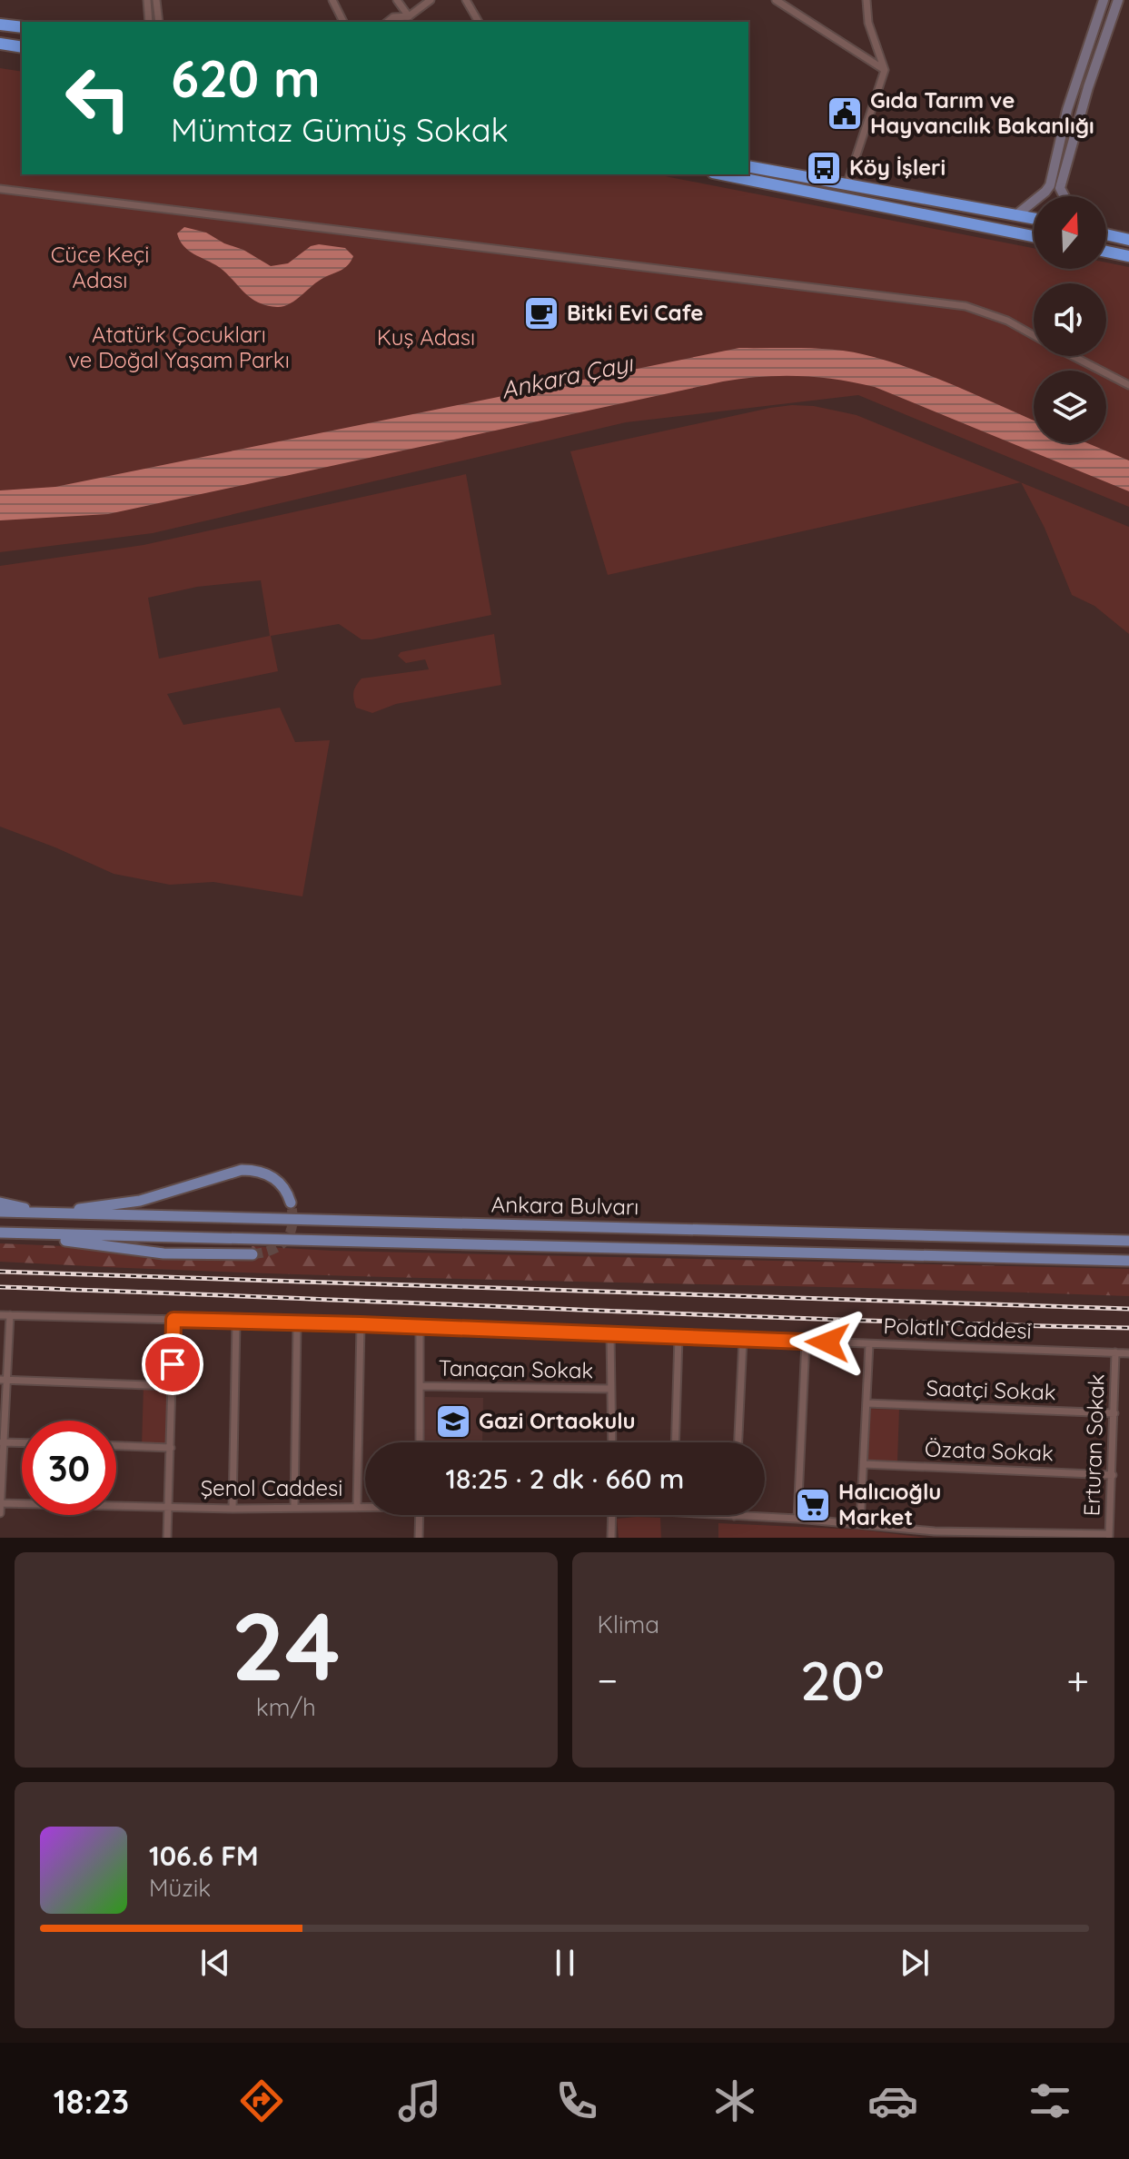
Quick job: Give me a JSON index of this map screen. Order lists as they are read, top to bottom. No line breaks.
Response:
{"streets":{"main road":["Ankara Bulvarı"],"street":["Polatlı Caddesi","Tanaçan Sokak","Saatçi Sokak","Erturan Sokak","Özata Sokak","Şenol Caddesi"]},"crossings":[["Polatlı Caddesi","Erturan Sokak"],["Saatçi Sokak","Erturan Sokak"],["Erturan Sokak","Özata Sokak"],["Erturan Sokak","Şenol Caddesi"]],"water":["Ankara Çayı"],"parks":["Cüce Keçi Adası","Atatürk Çocukları ve Doğal Yaşam Parkı","Kuş Adası"],"places":{"public building":["Gıda Tarım ve Hayvancılık Bakanlığı"],"bus stop":["Köy İşleri"],"cafe":["Bitki Evi Cafe"],"school or university":["Gazi Ortaokulu"],"supermarket":["Halıcıoğlu Market"]},"north":"top","page":{"turn":["620 m","Mümtaz Gümüş Sokak"],"limit":"30","trip":"18:25 · 2 dk · 660 m","tile":[["24","km/h"],"Klima"],"heat":["−","20°","+"],"song":["106.6 FM","Müzik"],"tabs":"18:23"}}
